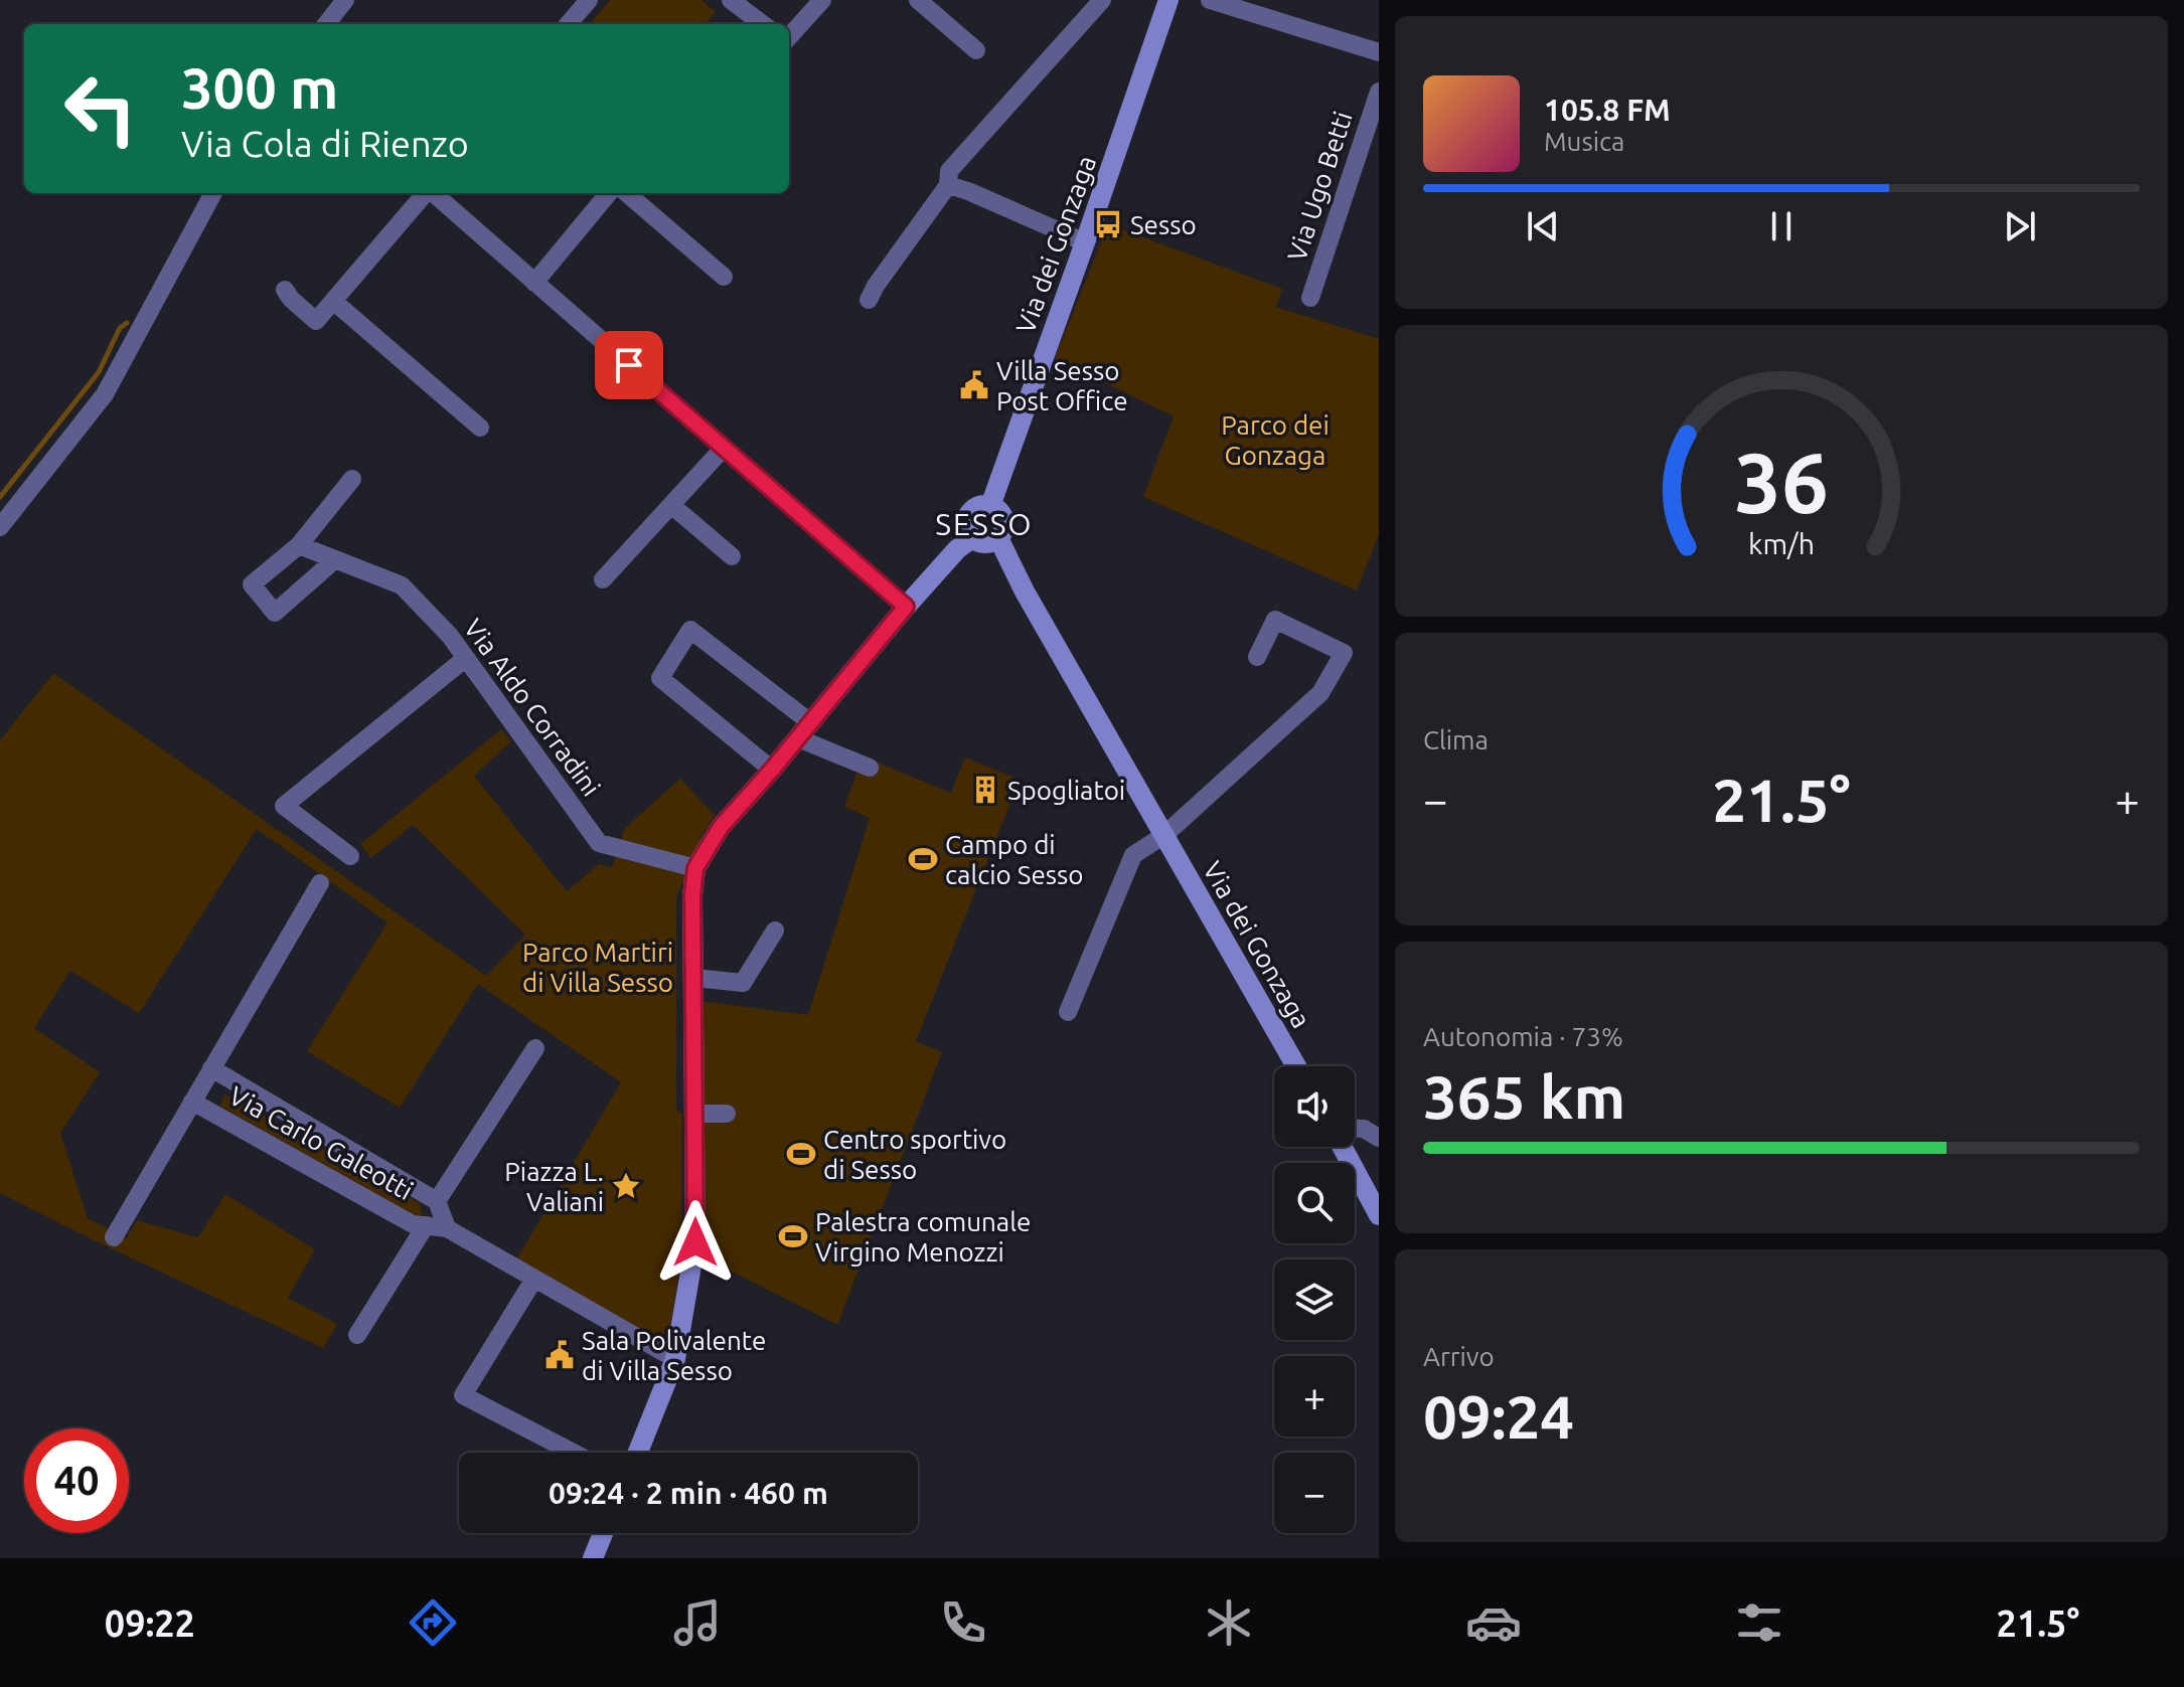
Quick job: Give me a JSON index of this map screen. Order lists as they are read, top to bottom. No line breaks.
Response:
{"streets":{"main road":["Via dei Gonzaga"],"street":["Via Ugo Betti","Via Aldo Corradini","Via Carlo Galeotti"]},"districts":["SESSO"],"parks":["Parco dei Gonzaga","Parco Martiri di Villa Sesso"],"places":{"bus stop":["Sesso"],"public building":["Villa Sesso Post Office","Sala Polivalente di Villa Sesso"],"building":["Spogliatoi"],"sports":["Campo di calcio Sesso","Centro sportivo di Sesso","Palestra comunale Virgino Menozzi"],"place":["Piazza L. Valiani"]},"page":{"turn":["300 m","Via Cola di Rienzo"],"song":["105.8 FM","Musica"],"tile":["Clima",["Autonomia · 73%","365 km"],["Arrivo","09:24"]],"heat":["−","21.5°","+"],"map_buttons":["+","−"],"limit":"40","trip":"09:24 · 2 min · 460 m","tabs":["09:22","21.5°"],"gauge":["36","km/h"]}}
